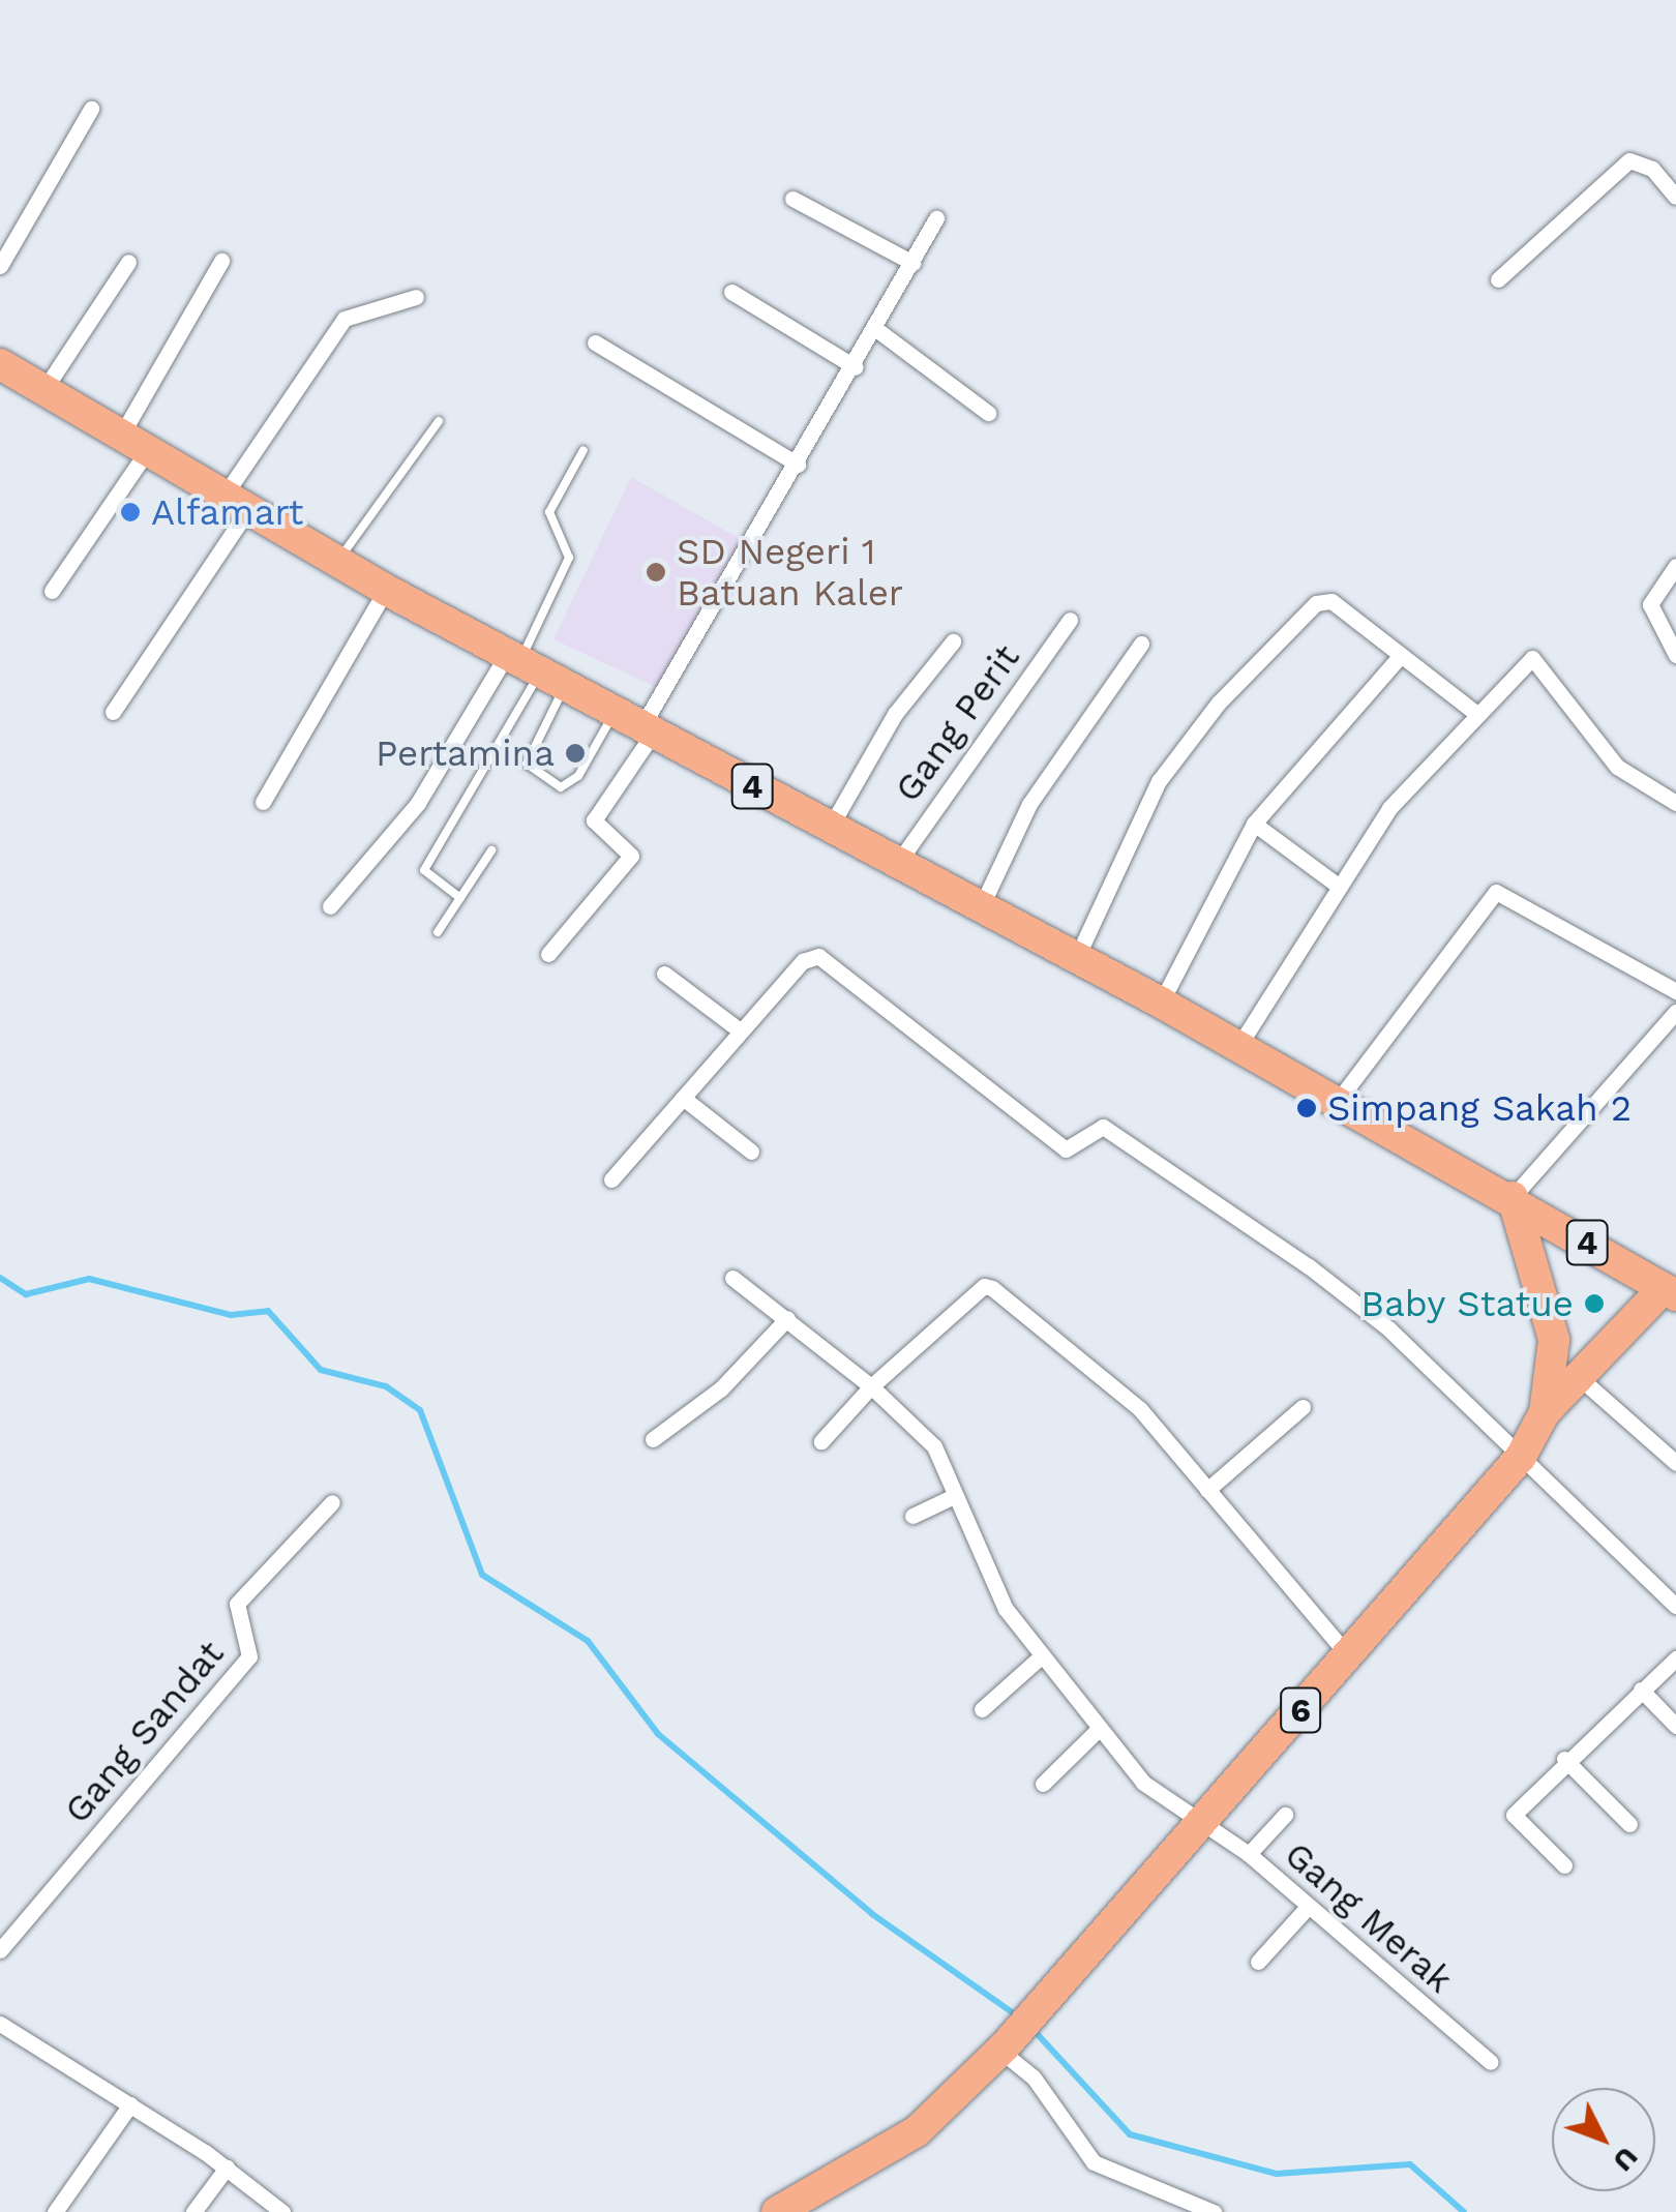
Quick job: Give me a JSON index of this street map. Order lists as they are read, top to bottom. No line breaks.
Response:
{"streets":{"highway":["4","6"],"street":["Gang Perit","Gang Sandat","Gang Merak"]},"crossings":[["Gang Perit","4"],["4","6"],["6","Gang Merak"]],"places":["Alfamart","SD Negeri 1 Batuan Kaler","Pertamina","Simpang Sakah 2","Baby Statue"],"north":"bottom right"}
